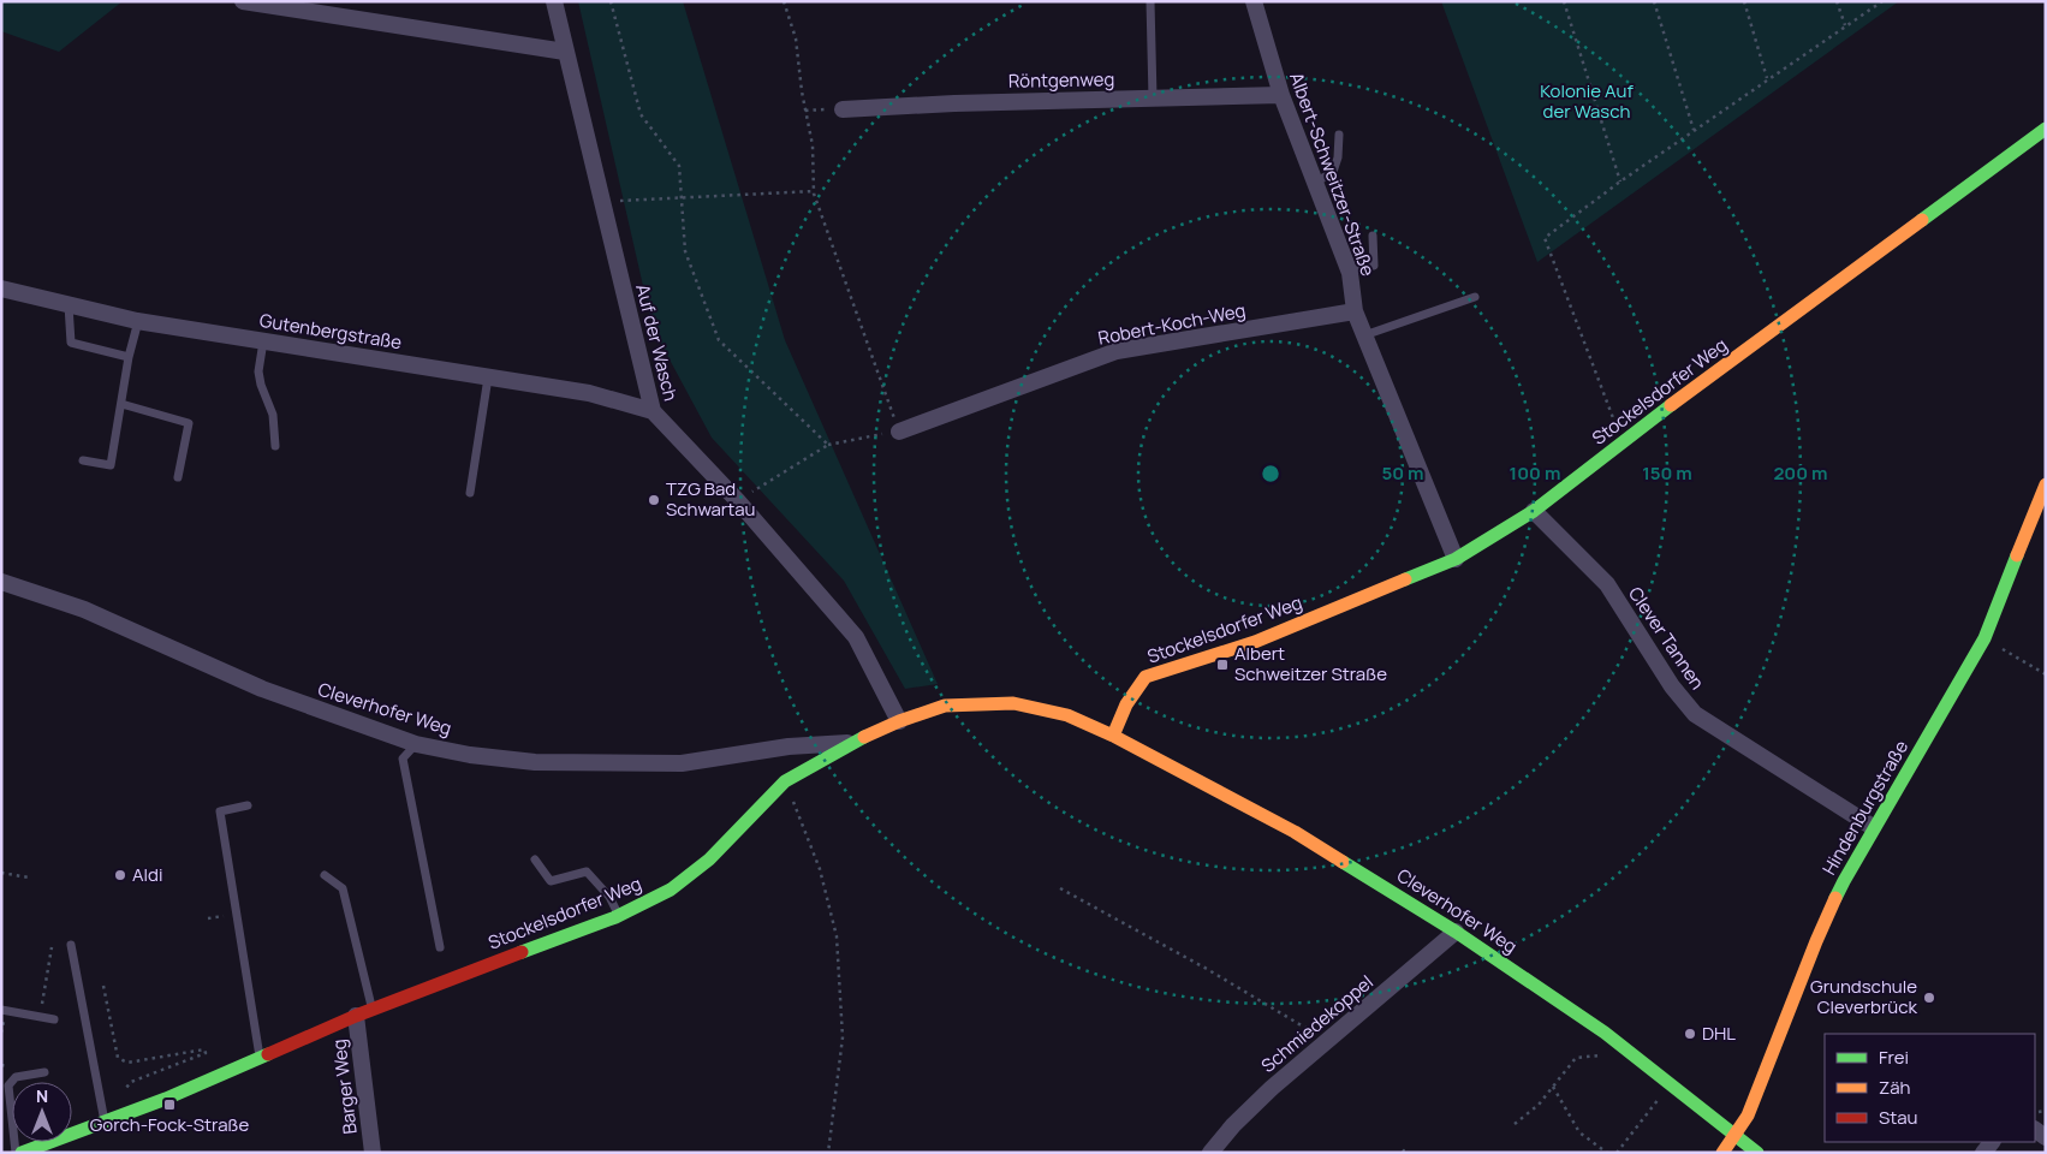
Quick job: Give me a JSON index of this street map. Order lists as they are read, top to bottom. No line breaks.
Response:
{"streets":{"street":["Röntgenweg","Albert-Schweitzer-Straße","Robert-Koch-Weg","Gutenbergstraße","Auf der Wasch","Stockelsdorfer Weg","Clever Tannen","Cleverhofer Weg","Hindenburgstraße","Schmiedekoppel","Barger Weg"]},"crossings":[["Röntgenweg","Albert-Schweitzer-Straße"],["Albert-Schweitzer-Straße","Robert-Koch-Weg"],["Albert-Schweitzer-Straße","Stockelsdorfer Weg"],["Gutenbergstraße","Auf der Wasch"],["Auf der Wasch","Stockelsdorfer Weg"],["Stockelsdorfer Weg","Clever Tannen"],["Stockelsdorfer Weg","Cleverhofer Weg"],["Stockelsdorfer Weg","Barger Weg"],["Clever Tannen","Hindenburgstraße"],["Cleverhofer Weg","Hindenburgstraße"],["Cleverhofer Weg","Schmiedekoppel"]],"parks":["Kolonie Auf der Wasch"],"places":{"other":["TZG Bad Schwartau","Aldi","Grundschule Cleverbrück","DHL"],"transit":["Albert Schweitzer Straße","Gorch-Fock-Straße"]},"legend":["Frei","Zäh","Stau"],"north":"top","rings":["50 m","100 m","150 m","200 m"]}
